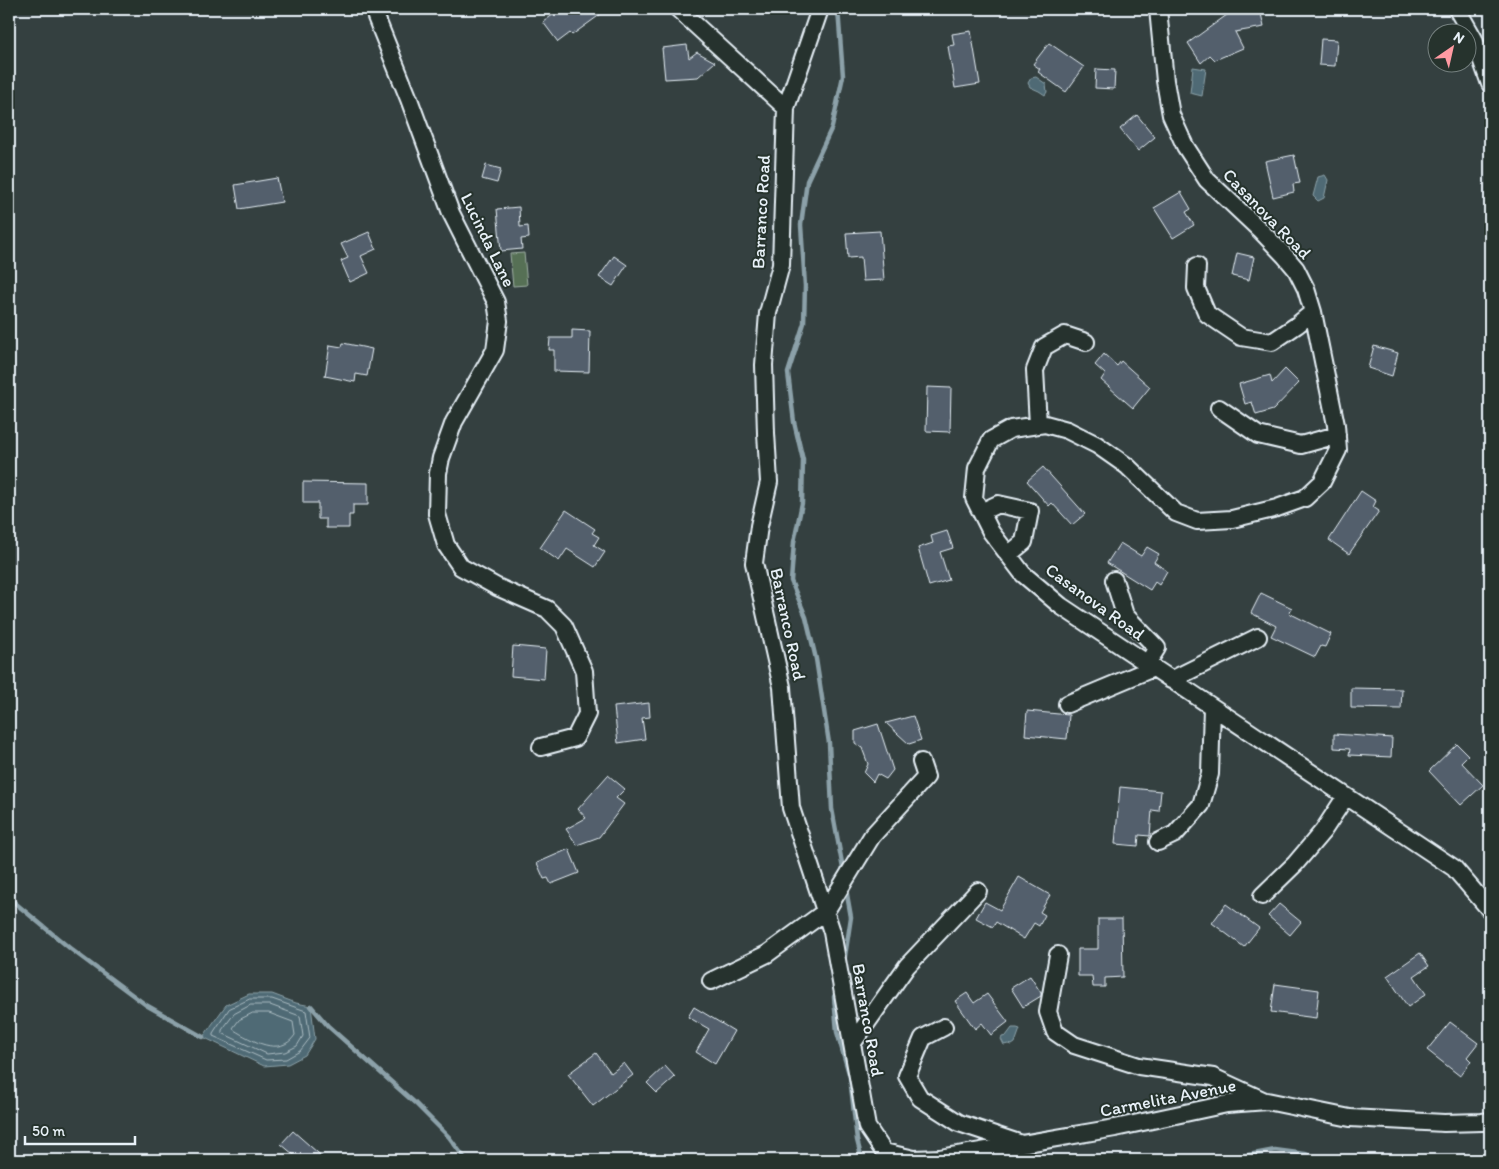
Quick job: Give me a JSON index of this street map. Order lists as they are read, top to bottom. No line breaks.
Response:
{"streets":{"street":["Barranco Road","Casanova Road","Lucinda Lane","Carmelita Avenue"]},"crossings":[["Barranco Road","Carmelita Avenue"]],"scale_bar":"50 m","north":"top right"}
